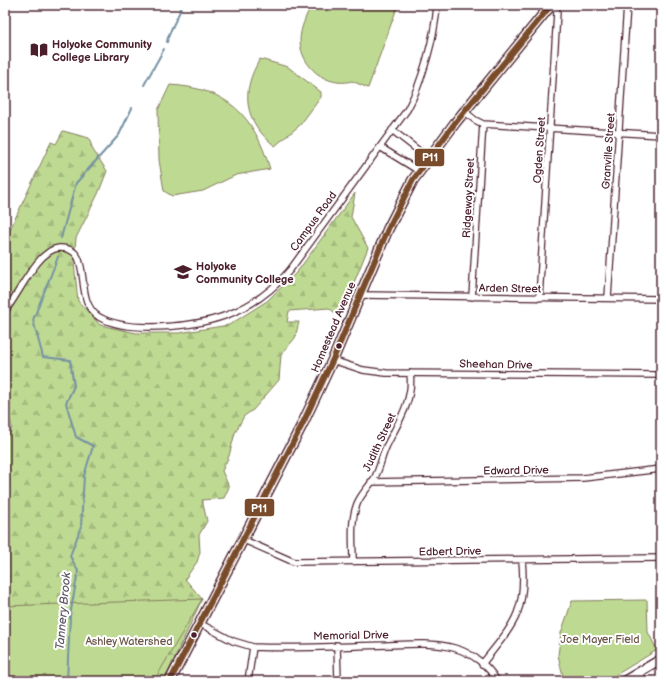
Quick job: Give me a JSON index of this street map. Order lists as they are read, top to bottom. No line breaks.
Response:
{"streets":{"main road":["Homestead Avenue"],"street":["Ogden Street","Granville Street","Ridgeway Street","Campus Road","Arden Street","Sheehan Drive","Judith Street","Edward Drive","Edbert Drive","Memorial Drive"]},"crossings":[["Ogden Street","Arden Street"],["Ogden Street","Homestead Avenue"],["Granville Street","Arden Street"],["Ridgeway Street","Arden Street"],["Arden Street","Homestead Avenue"],["Homestead Avenue","Sheehan Drive"],["Homestead Avenue","Edbert Drive"],["Homestead Avenue","Memorial Drive"],["Sheehan Drive","Judith Street"],["Judith Street","Edward Drive"],["Judith Street","Edbert Drive"]],"water":["Tannery Brook"],"parks":["Joe Mayer Field","Ashley Watershed"],"places":{"library":["Holyoke Community College Library"],"school or university":["Holyoke Community College"]},"lines":["transit line P11"]}
